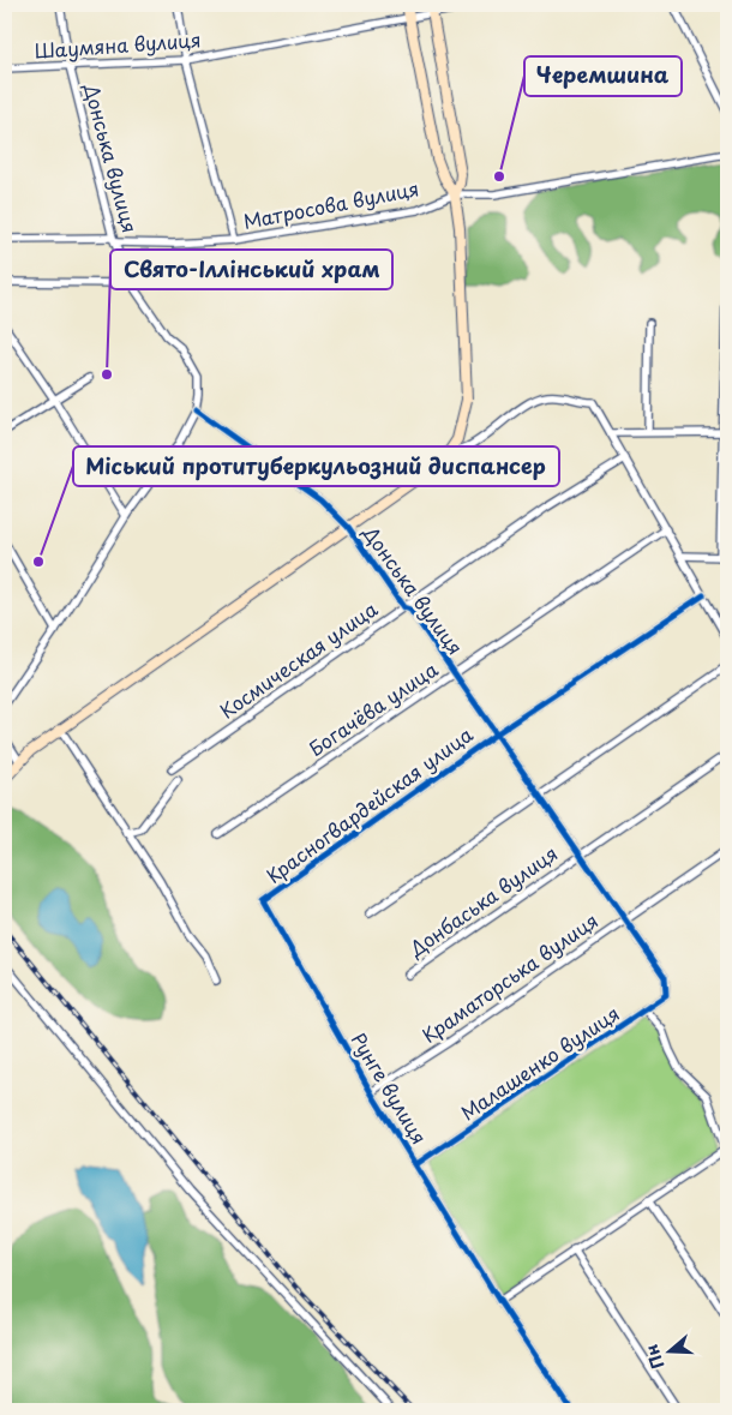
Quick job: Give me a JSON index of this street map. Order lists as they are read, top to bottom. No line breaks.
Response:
{"streets":{"street":["Шаумяна вулиця","Донська вулиця","Матросова вулиця","Космическая улица","Богачёва улица","Красногвардейская улица","Донбаська вулиця","Краматорська вулиця","Малашенко вулиця","Рунге вулиця"]},"crossings":[["Шаумяна вулиця","Донська вулиця"],["Донська вулиця","Матросова вулиця"],["Донська вулиця","Космическая улица"],["Донська вулиця","Богачёва улица"],["Донська вулиця","Красногвардейская улица"],["Донська вулиця","Донбаська вулиця"],["Донська вулиця","Краматорська вулиця"],["Донська вулиця","Малашенко вулиця"],["Красногвардейская улица","Рунге вулиця"],["Краматорська вулиця","Рунге вулиця"],["Малашенко вулиця","Рунге вулиця"]],"places":["Черемшина","Свято-Іллінський храм","Міський протитуберкульозний диспансер"],"north":"left"}
